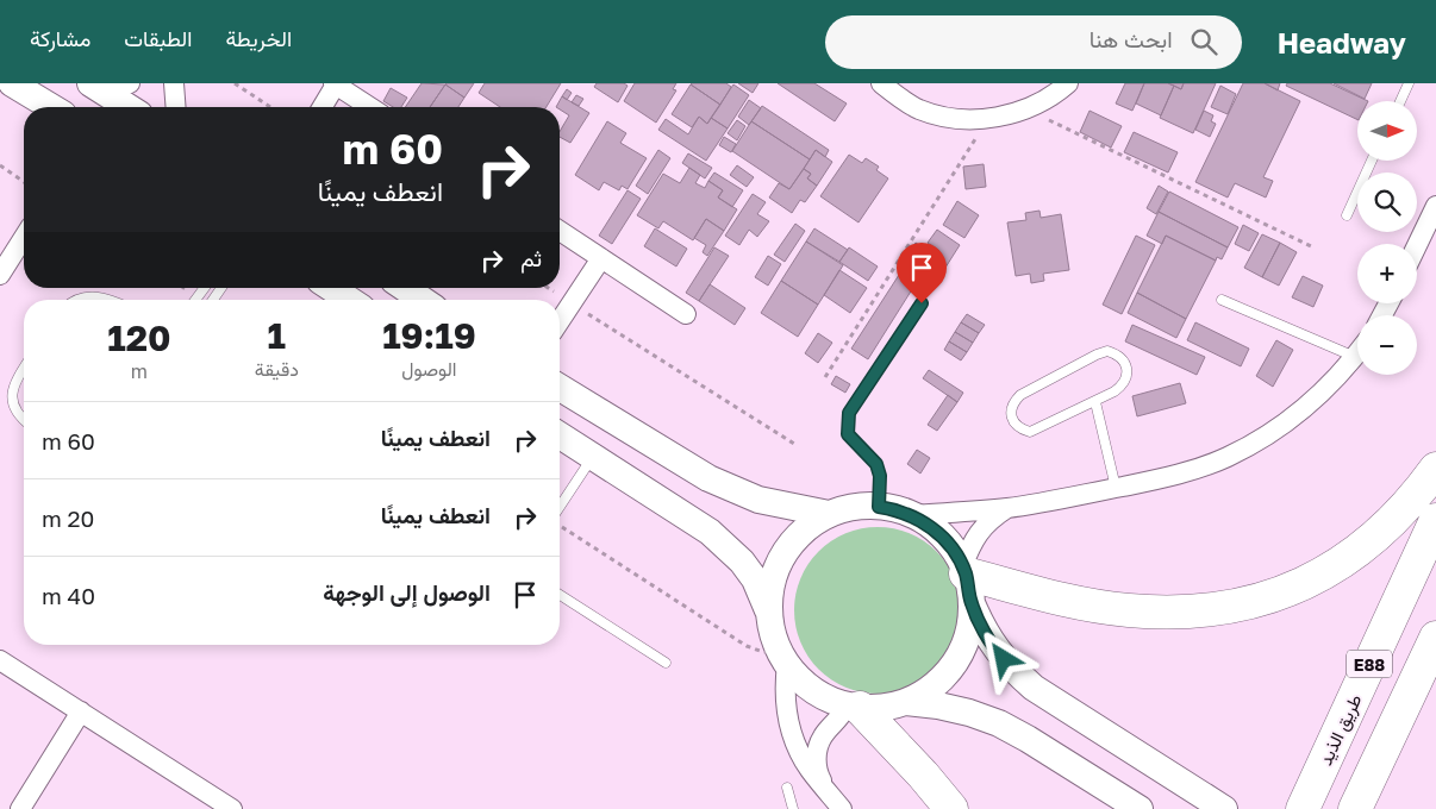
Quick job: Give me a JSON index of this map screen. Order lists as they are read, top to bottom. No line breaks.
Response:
{"streets":{"highway":["E88","طريق الذيد"]},"north":"right","page":{"header":"Headway","search":"ابحث هنا","nav":["الخريطة","الطبقات","مشاركة"],"map_buttons":["+","−"],"turn":["60 m","انعطف يمينًا"],"then":"ثم","eta":["19:19","الوصول","1","دقيقة","120","m"],"list":[{"name":"انعطف يمينًا","value":"60 m"},{"name":"انعطف يمينًا","value":"20 m"},{"name":"الوصول إلى الوجهة","value":"40 m"}]}}
